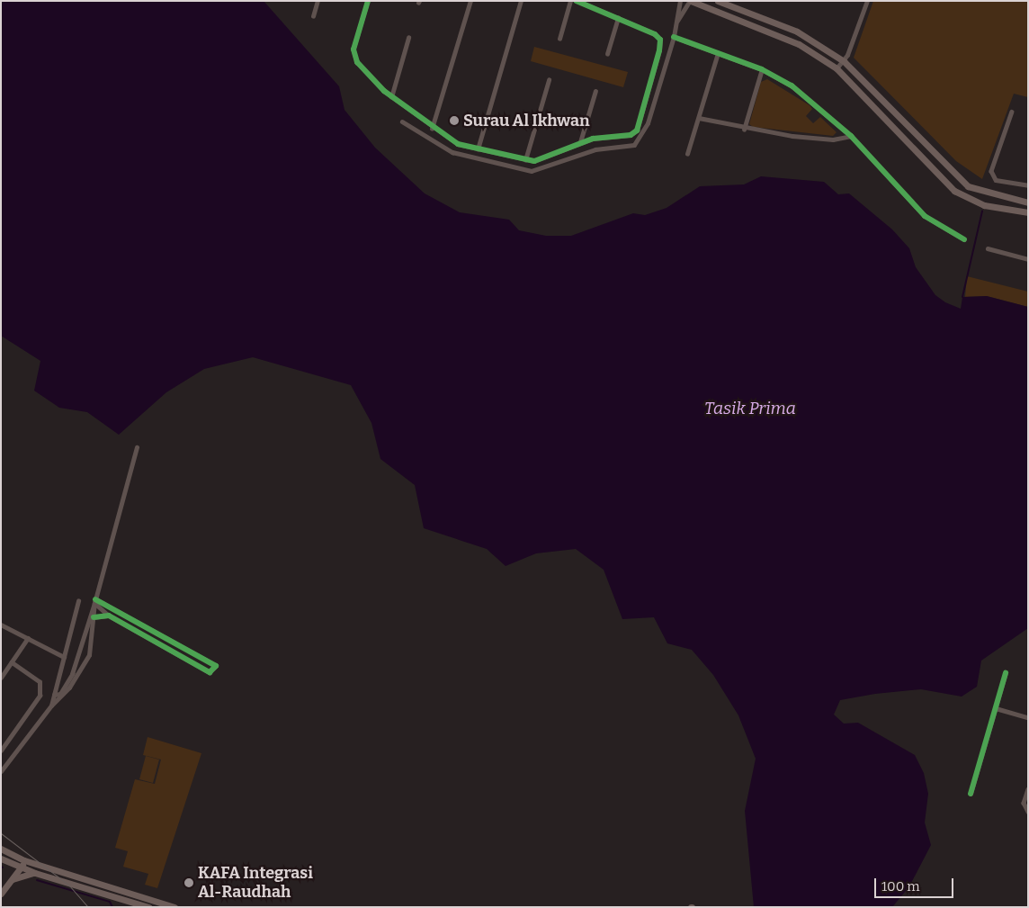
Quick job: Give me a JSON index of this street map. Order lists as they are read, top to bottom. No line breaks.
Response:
{"water":["Tasik Prima"],"places":["Surau Al Ikhwan","KAFA Integrasi Al-Raudhah"],"scale_bar":"100 m"}
